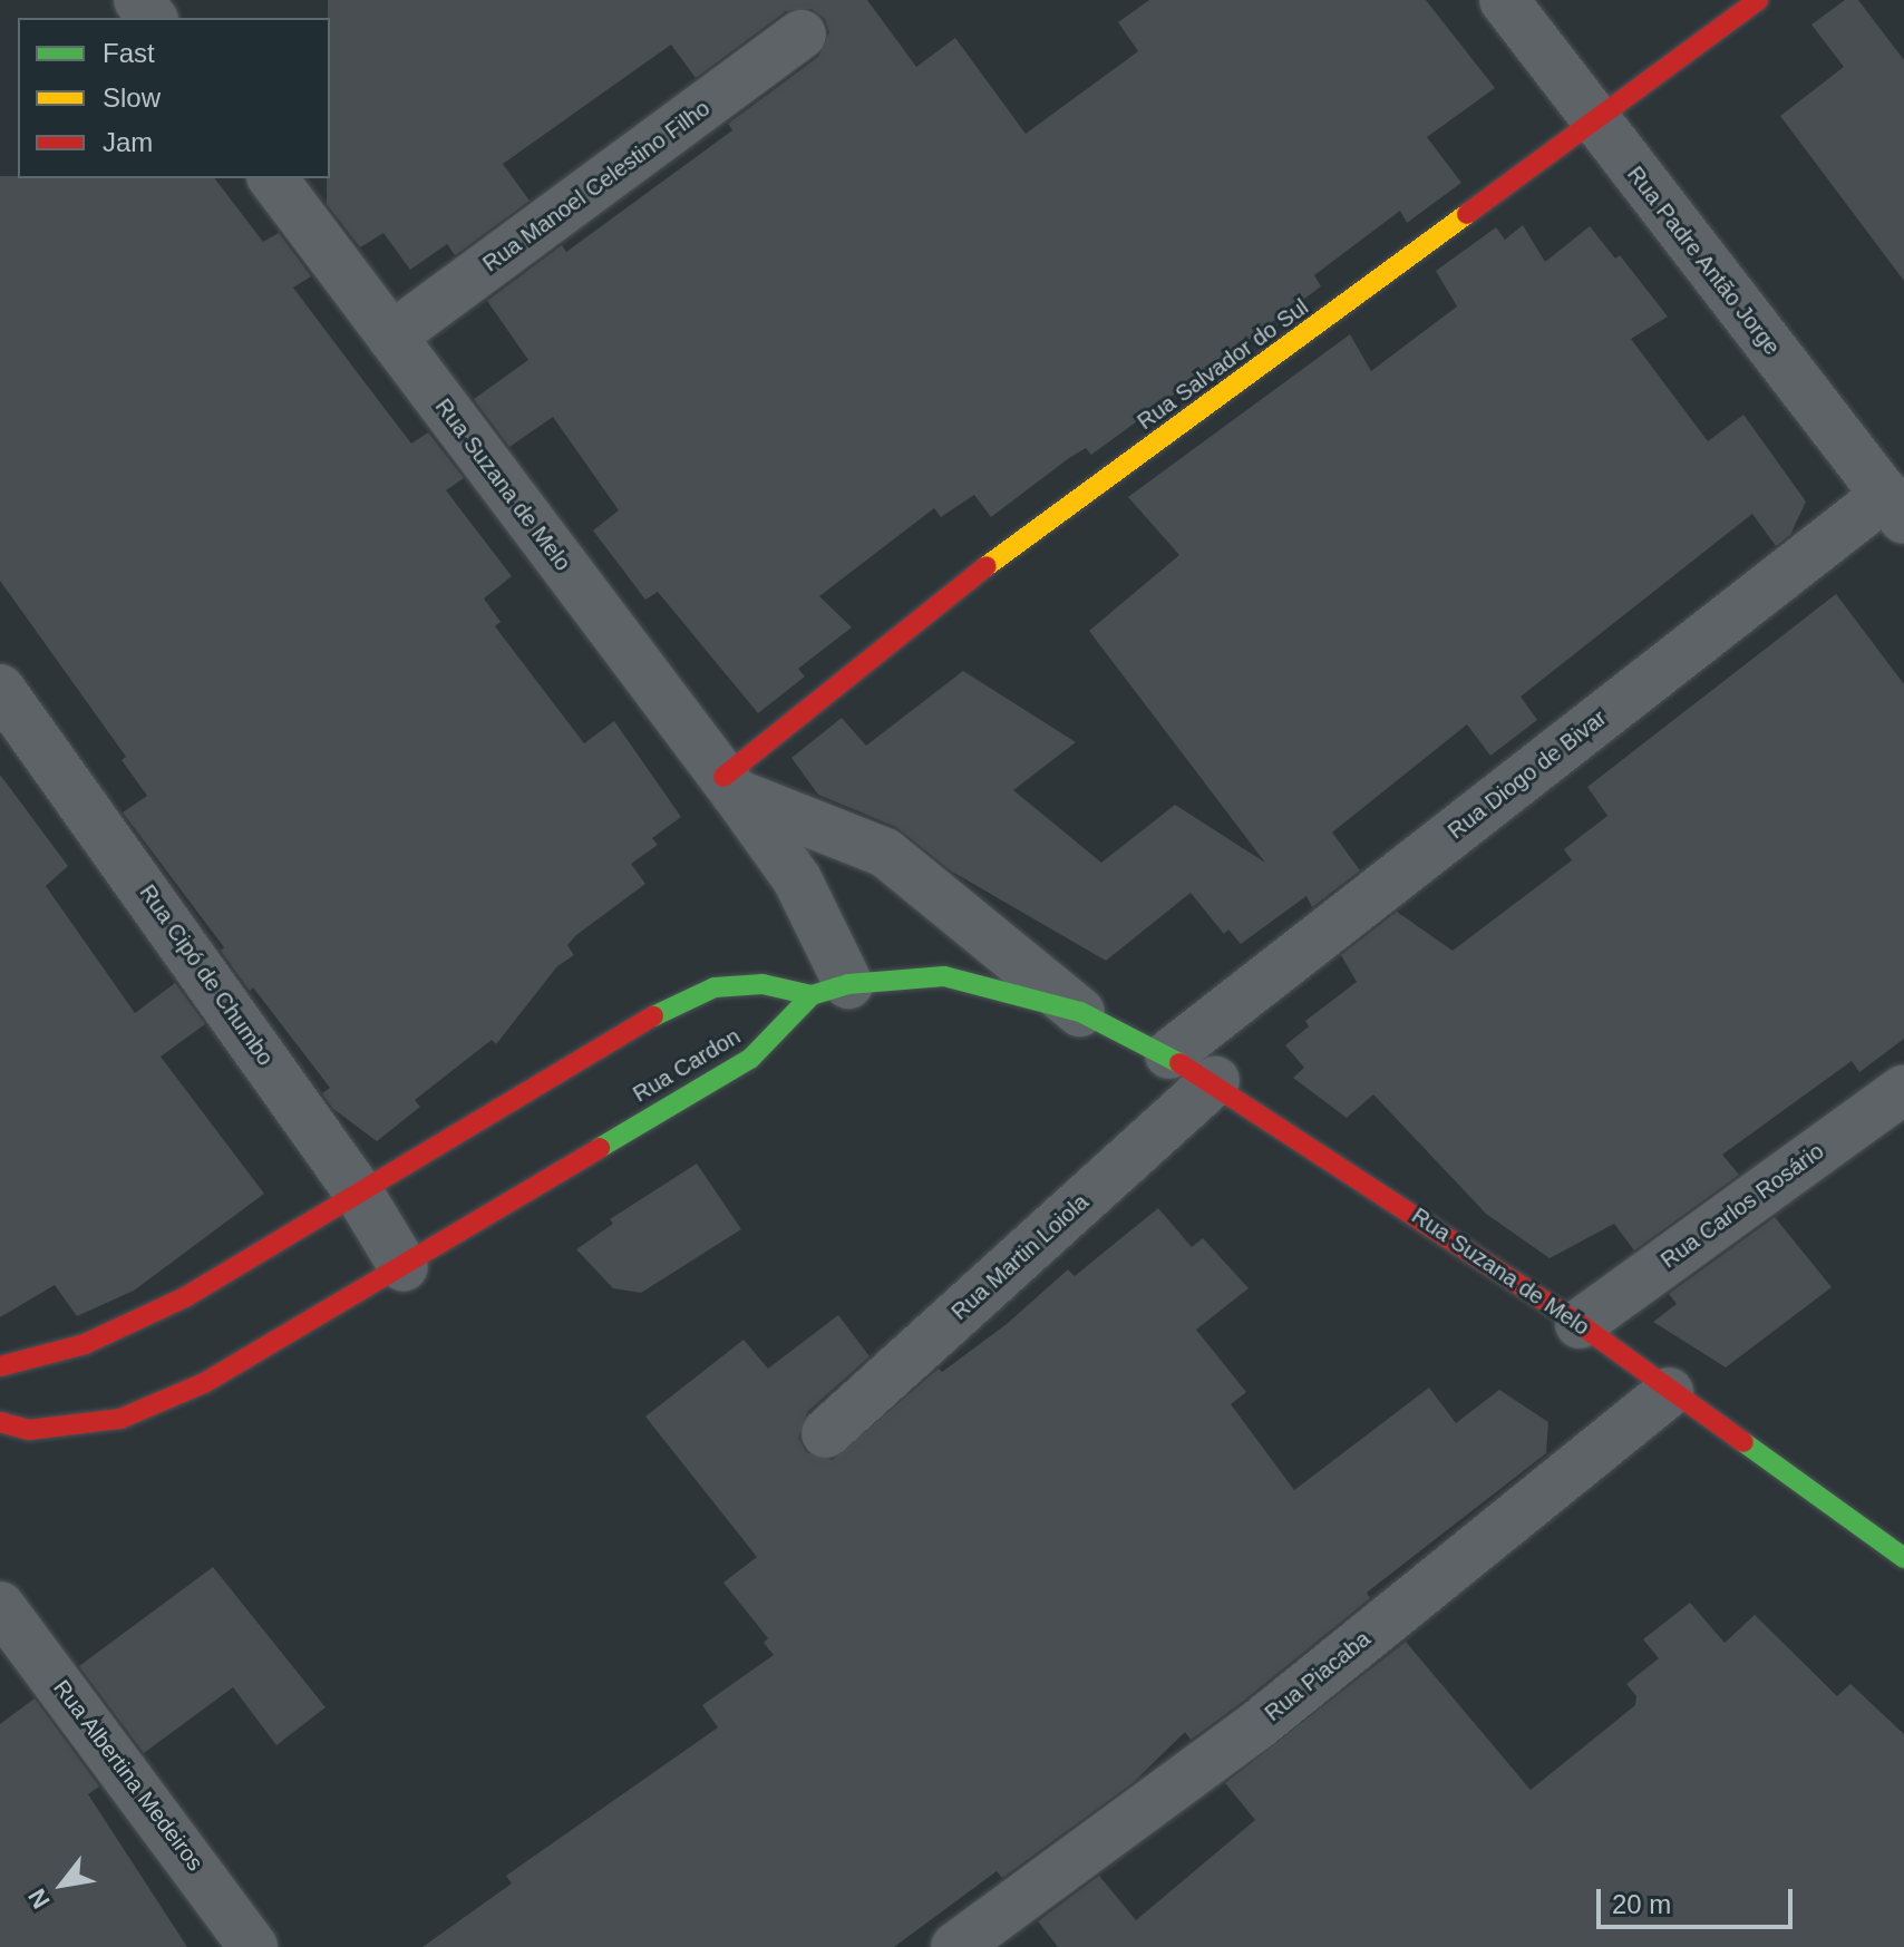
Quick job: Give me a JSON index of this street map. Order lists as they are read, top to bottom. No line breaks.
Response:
{"streets":{"street":["Rua Manoel Celestino Filho","Rua Padre Antão Jorge","Rua Salvador do Sul","Rua Suzana de Melo","Rua Diogo de Bivar","Rua Cipó de Chumbo","Rua Cardon","Rua Carlos Rosário","Rua Martin Loiola","Rua Piacaba","Rua Albertina Medeiros"]},"crossings":[["Rua Manoel Celestino Filho","Rua Suzana de Melo"],["Rua Padre Antão Jorge","Rua Salvador do Sul"],["Rua Padre Antão Jorge","Rua Diogo de Bivar"],["Rua Salvador do Sul","Rua Suzana de Melo"],["Rua Suzana de Melo","Rua Diogo de Bivar"],["Rua Suzana de Melo","Rua Cardon"],["Rua Suzana de Melo","Rua Carlos Rosário"],["Rua Suzana de Melo","Rua Martin Loiola"],["Rua Suzana de Melo","Rua Piacaba"],["Rua Cipó de Chumbo","Rua Cardon"]],"legend":["Fast","Slow","Jam"],"scale_bar":"20 m","north":"bottom left"}
